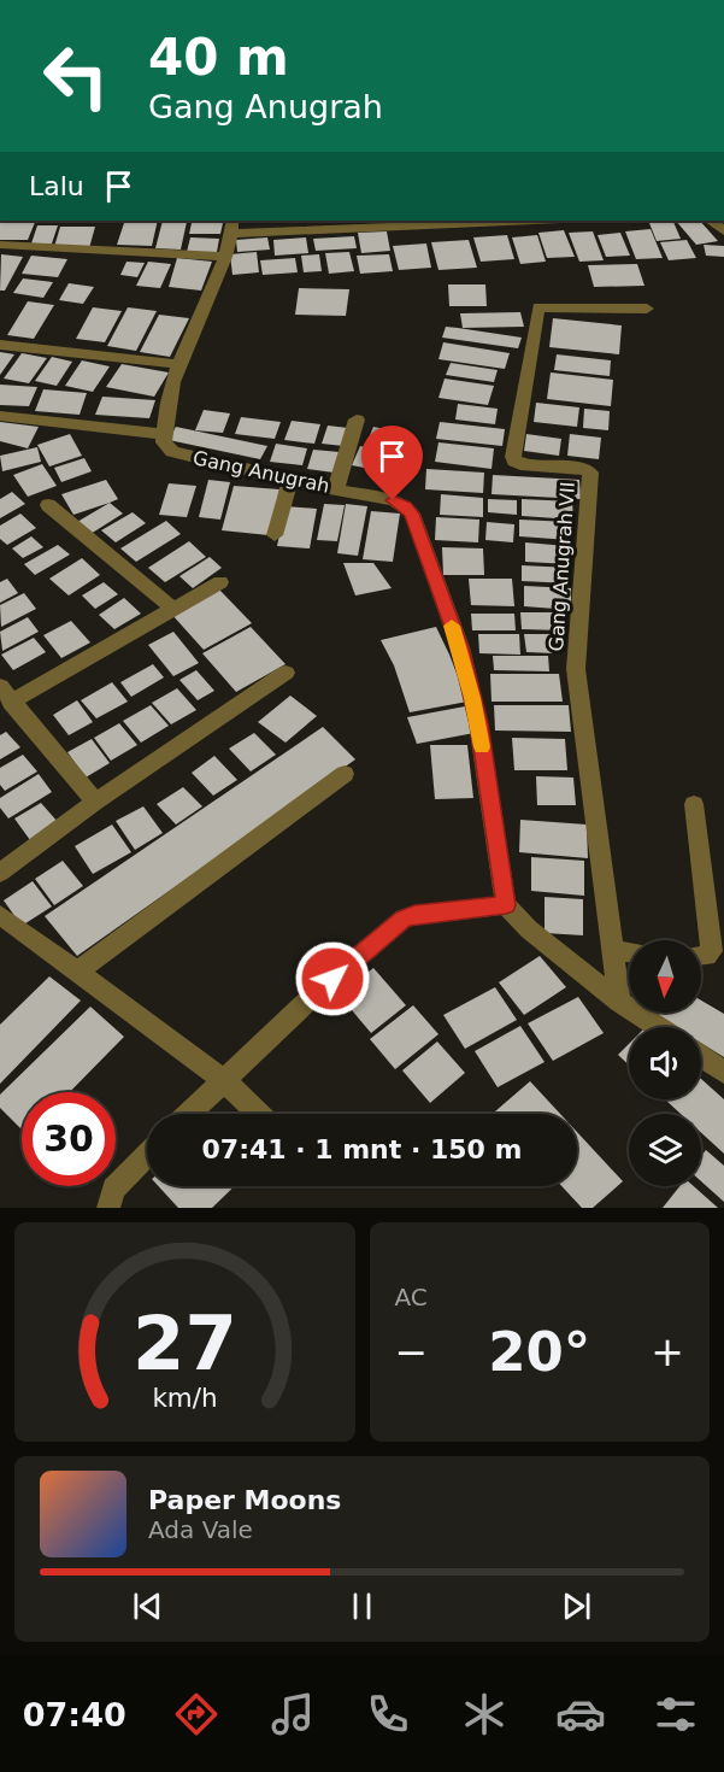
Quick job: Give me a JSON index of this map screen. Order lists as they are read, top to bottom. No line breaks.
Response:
{"streets":{"street":["Gang Anugrah","Gang Anugrah VII"]},"north":"bottom","page":{"turn":["40 m","Gang Anugrah"],"then":"Lalu","limit":"30","trip":"07:41 · 1 mnt · 150 m","tile":"AC","heat":["−","20°","+"],"song":["Paper Moons","Ada Vale"],"tabs":"07:40","gauge":["27","km/h"]}}
